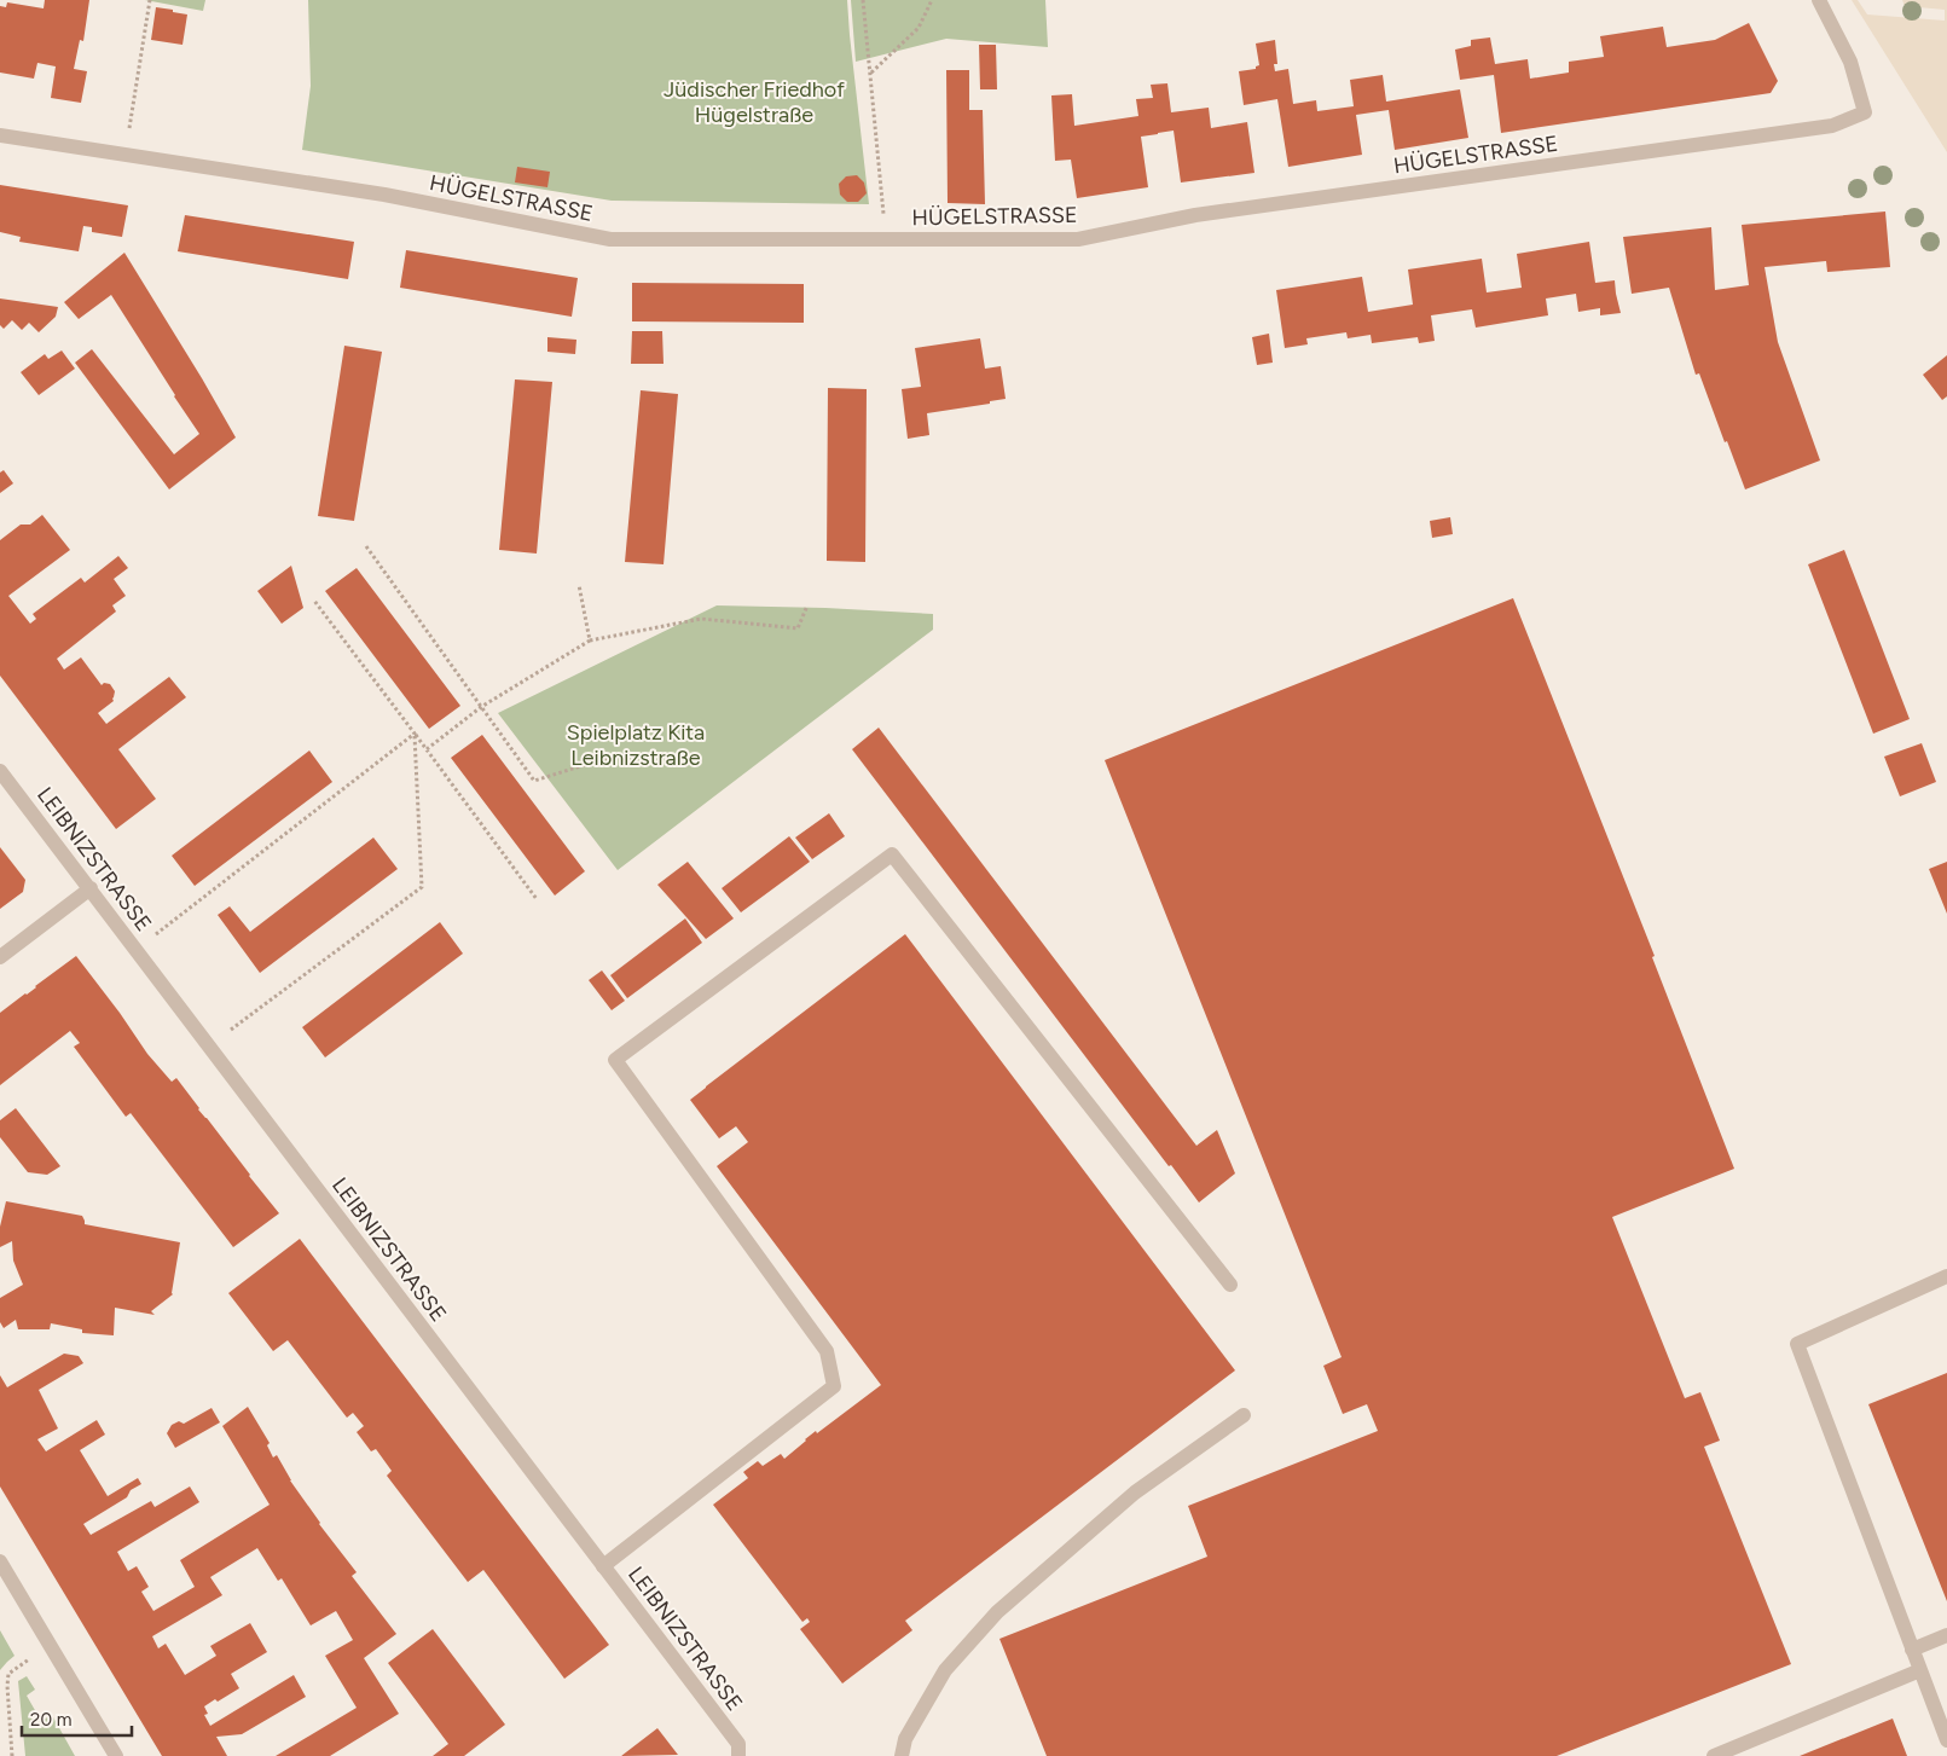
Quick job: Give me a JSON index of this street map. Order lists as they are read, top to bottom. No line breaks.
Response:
{"streets":{"street":["HÜGELSTRASSE","LEIBNIZSTRASSE"]},"parks":["Jüdischer Friedhof Hügelstraße","Spielplatz Kita Leibnizstraße"],"scale_bar":"20 m"}
